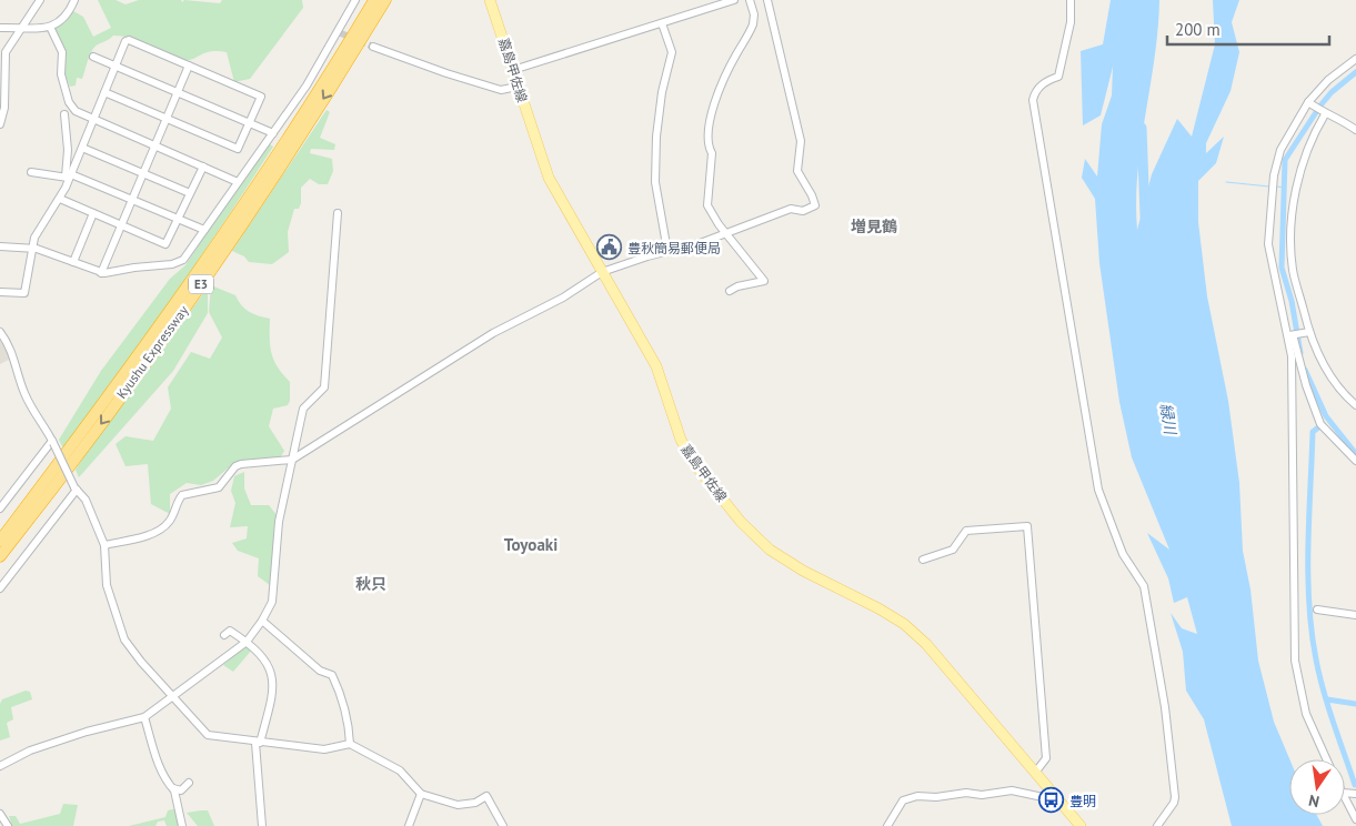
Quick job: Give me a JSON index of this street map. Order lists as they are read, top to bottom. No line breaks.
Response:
{"streets":{"highway":["E3","Kyushu Expressway"],"main road":["嘉島甲佐線"]},"districts":["増見鶴","Toyoaki","秋只"],"water":["緑川"],"places":{"public building":["豊秋簡易郵便局"],"bus stop":["豊明"]},"scale_bar":"200 m","north":"bottom"}
